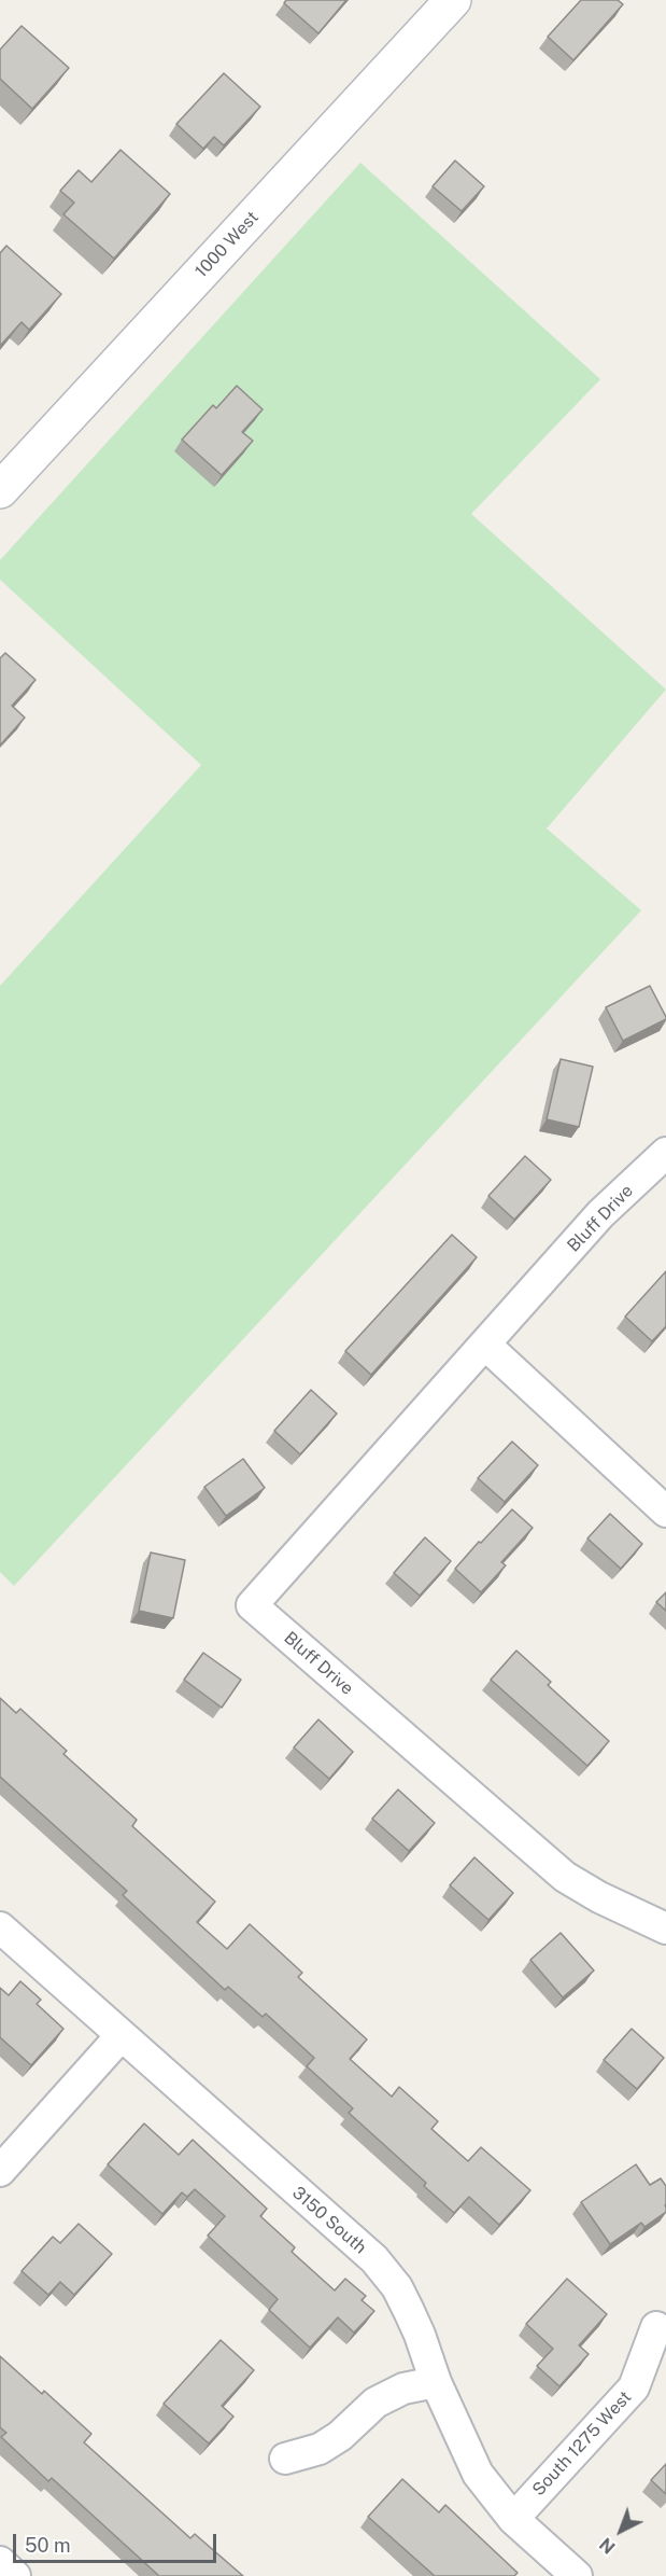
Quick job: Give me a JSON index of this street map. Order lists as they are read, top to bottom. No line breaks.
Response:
{"streets":{"main road":["1000 West"],"street":["Bluff Drive","3150 South","South 1275 West"]},"crossings":[["3150 South","South 1275 West"]],"scale_bar":"50 m","north":"bottom left"}
